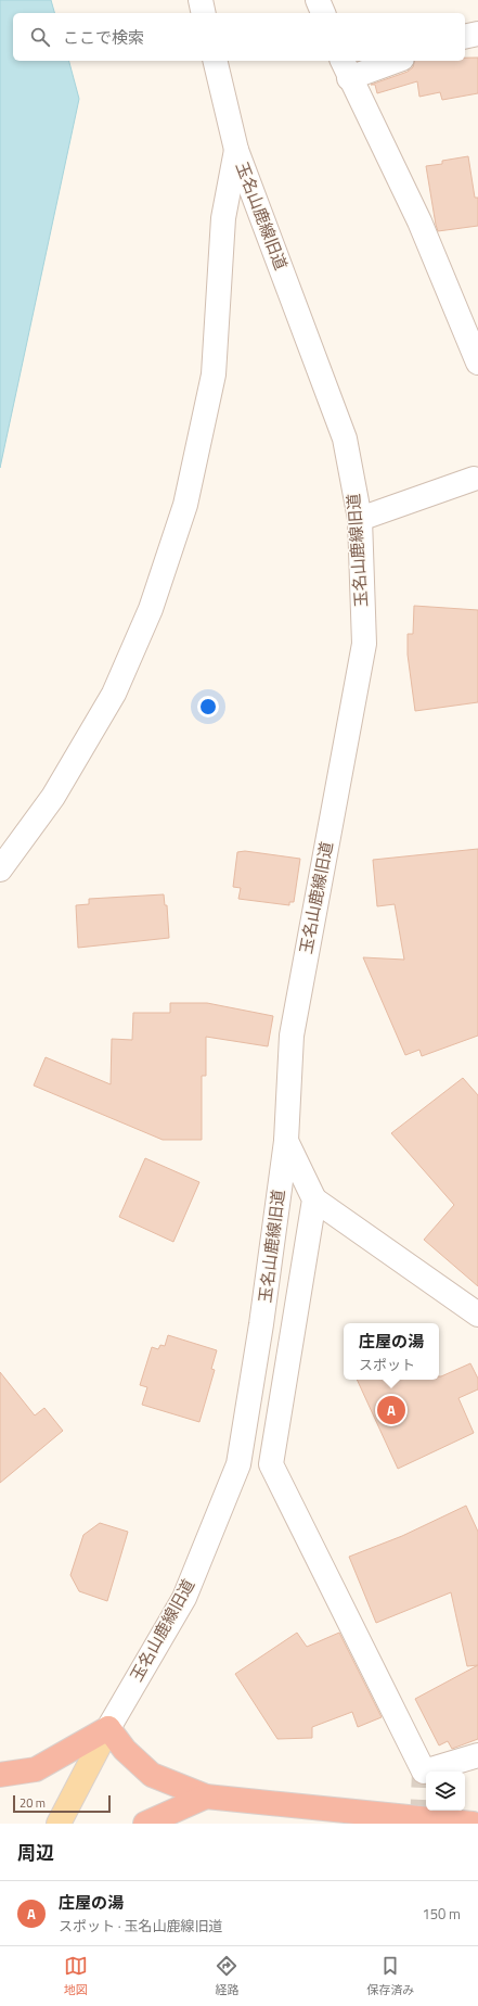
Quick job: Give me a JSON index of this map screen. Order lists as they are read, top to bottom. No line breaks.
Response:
{"streets":{"street":["玉名山鹿線旧道"]},"scale_bar":"20 m","page":{"search":"ここで検索","popup":["庄屋の湯","スポット"],"pins":"A","scale":"20 m","heading":"周辺","list":[{"mark":"A","name":"庄屋の湯","note":"スポット · 玉名山鹿線旧道","value":"150 m"}],"nav":["地図","経路","保存済み"]}}
